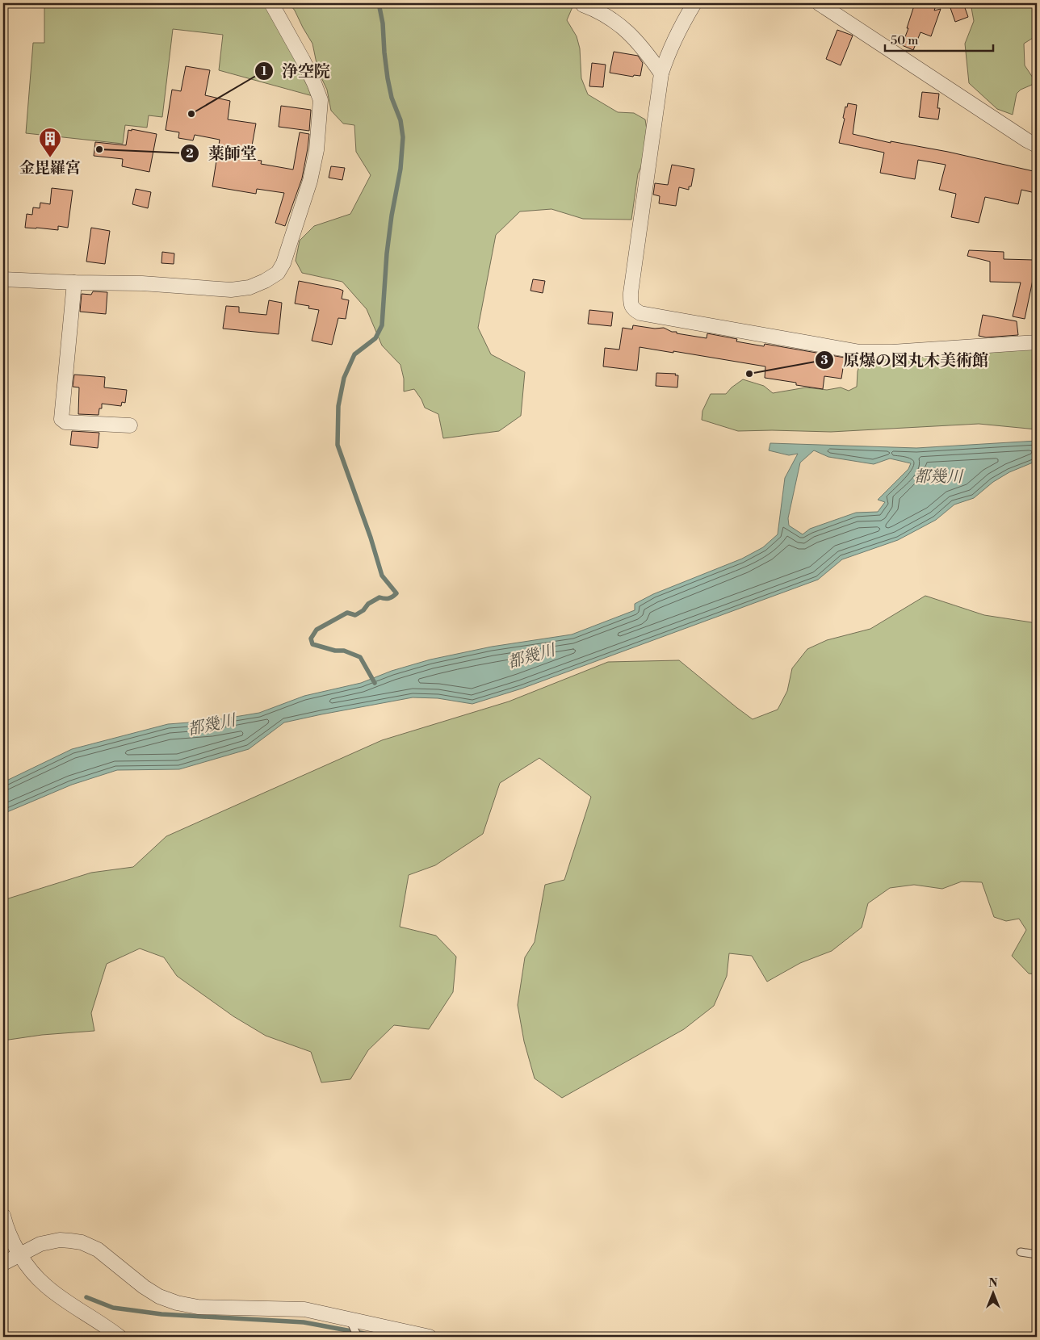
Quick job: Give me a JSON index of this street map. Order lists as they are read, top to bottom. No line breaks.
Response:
{"water":["都幾川"],"places":{"other":["浄空院","薬師堂","原爆の図丸木美術館"],"building":["金毘羅宮"]},"scale_bar":"50 m","north":"top"}
